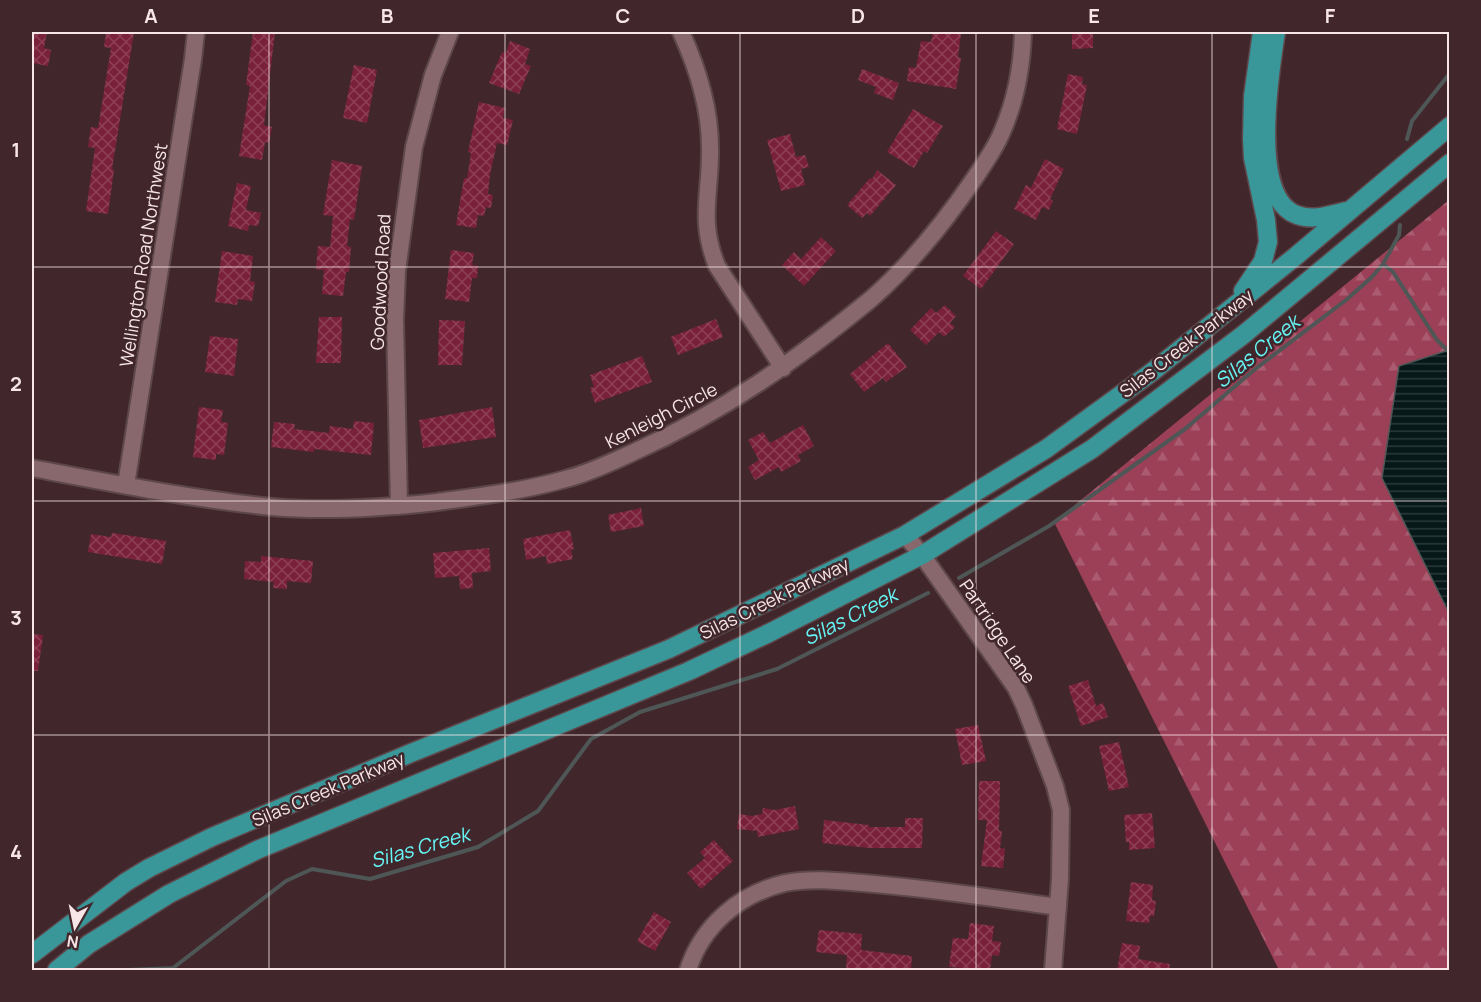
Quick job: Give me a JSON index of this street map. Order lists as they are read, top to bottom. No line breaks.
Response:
{"streets":{"main road":["Silas Creek Parkway"],"street":["Wellington Road Northwest","Goodwood Road","Kenleigh Circle","Partridge Lane"]},"crossings":[["Wellington Road Northwest","Kenleigh Circle"],["Goodwood Road","Kenleigh Circle"],["Silas Creek Parkway","Partridge Lane"]],"water":["Silas Creek"],"north":"bottom","grid":{"columns":["A","B","C","D","E","F"],"rows":["1","2","3","4"]}}
